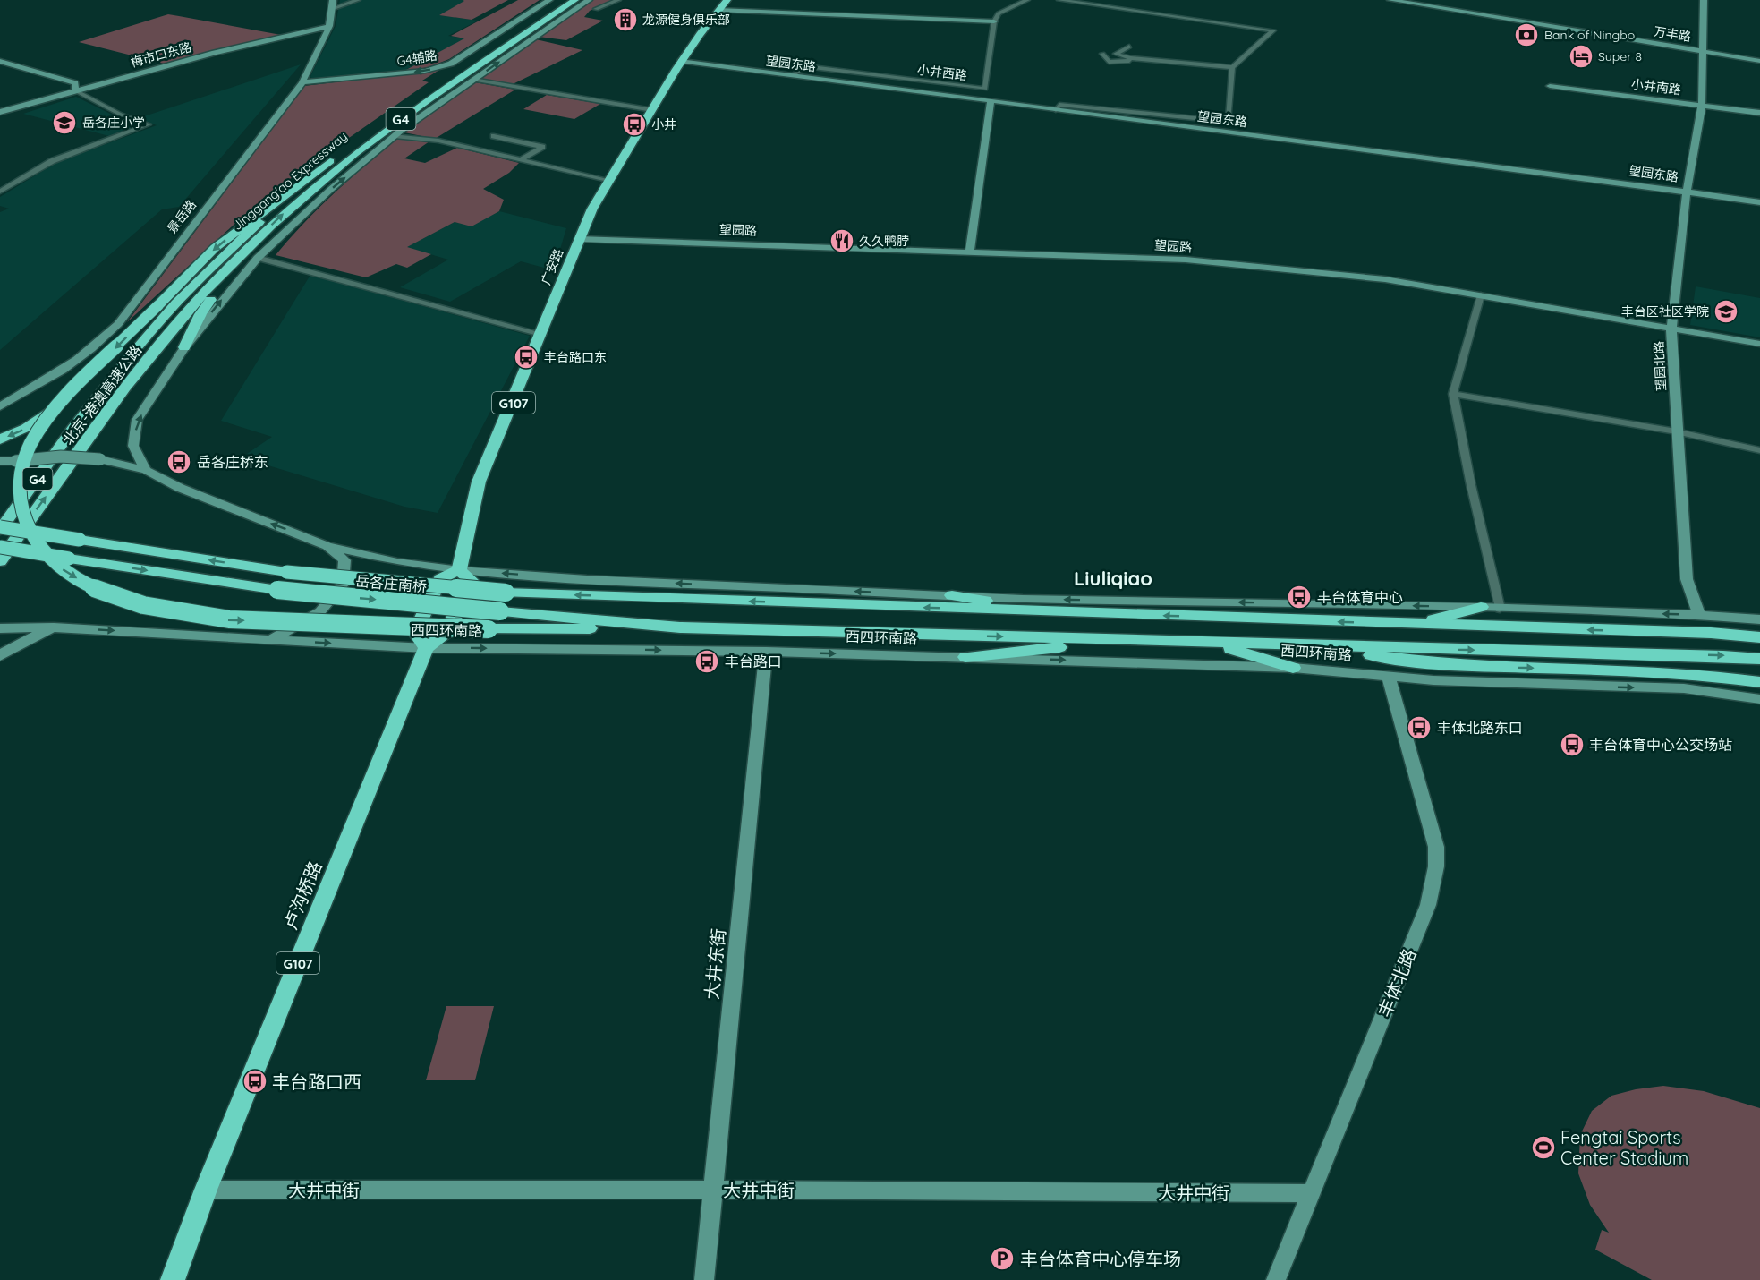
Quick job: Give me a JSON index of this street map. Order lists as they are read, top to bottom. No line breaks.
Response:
{"streets":{"highway":["G4","Jinggang'ao Expressway","广安路","北京-港澳高速公路","G107","岳各庄南桥","西四环南路","卢沟桥路"],"street":["万丰路","梅市口东路","G4辅路","望园东路","小井西路","小井南路","景岳路","望园路","望园北路","大井东街","丰体北路","大井中街"]},"crossings":[["万丰路","望园北路"],["梅市口东路","景岳路"],["G4辅路","景岳路"],["望园东路","小井西路"],["望园东路","广安路"],["望园东路","望园北路"],["小井南路","望园北路"],["Jinggang'ao Expressway","北京-港澳高速公路"],["Jinggang'ao Expressway","岳各庄南桥"],["望园路","广安路"],["望园路","望园北路"],["广安路","G107"],["G107","西四环南路"],["G107","卢沟桥路"],["岳各庄南桥","西四环南路"],["西四环南路","卢沟桥路"],["西四环南路","大井东街"],["西四环南路","丰体北路"],["卢沟桥路","大井中街"],["大井东街","大井中街"],["丰体北路","大井中街"]],"districts":["Liuliqiao"],"places":{"building":["龙源健身俱乐部"],"bank":["Bank of Ningbo"],"hotel":["Super 8"],"school or university":["岳各庄小学","丰台区社区学院"],"bus stop":["小井","丰台路口东","岳各庄桥东","丰台体育中心","丰台路口","丰体北路东口","丰台体育中心公交场站","丰台路口西"],"restaurant":["久久鸭脖"],"sports":["Fengtai Sports Center Stadium"],"parking":["丰台体育中心停车场"]}}
